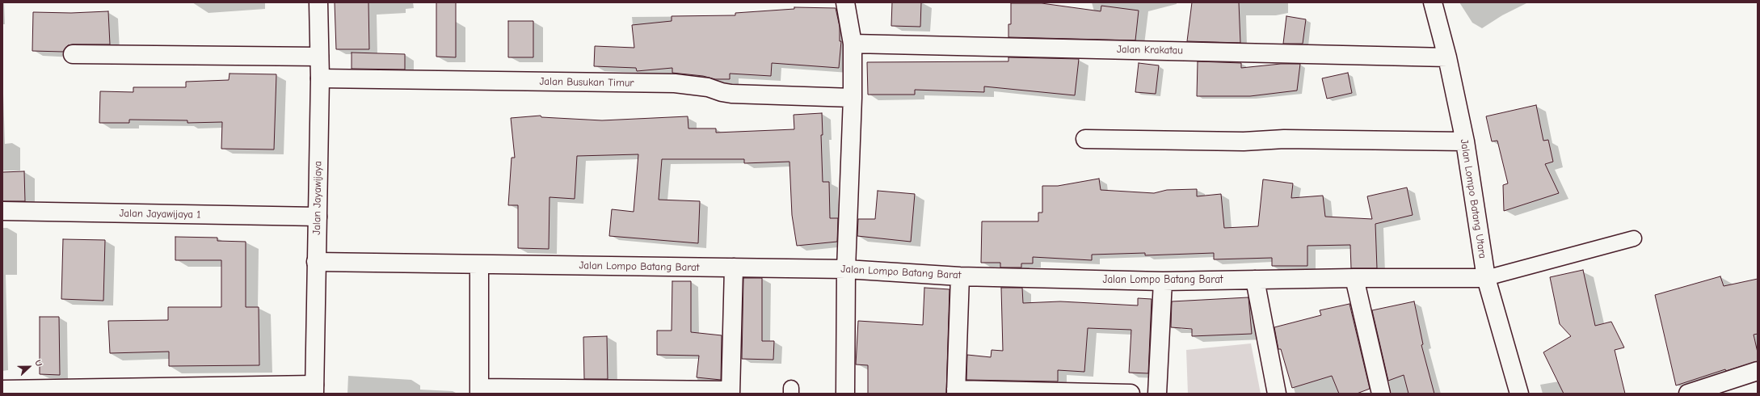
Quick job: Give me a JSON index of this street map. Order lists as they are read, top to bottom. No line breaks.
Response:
{"streets":{"street":["Jalan Krakatau","Jalan Busukan Timur","Jalan Jayawijaya","Jalan Lompo Batang Utara","Jalan Jayawijaya 1","Jalan Lompo Batang Barat"]},"crossings":[["Jalan Krakatau","Jalan Lompo Batang Utara"],["Jalan Busukan Timur","Jalan Jayawijaya"],["Jalan Jayawijaya","Jalan Jayawijaya 1"],["Jalan Jayawijaya","Jalan Lompo Batang Barat"],["Jalan Lompo Batang Utara","Jalan Lompo Batang Barat"]],"north":"right"}
